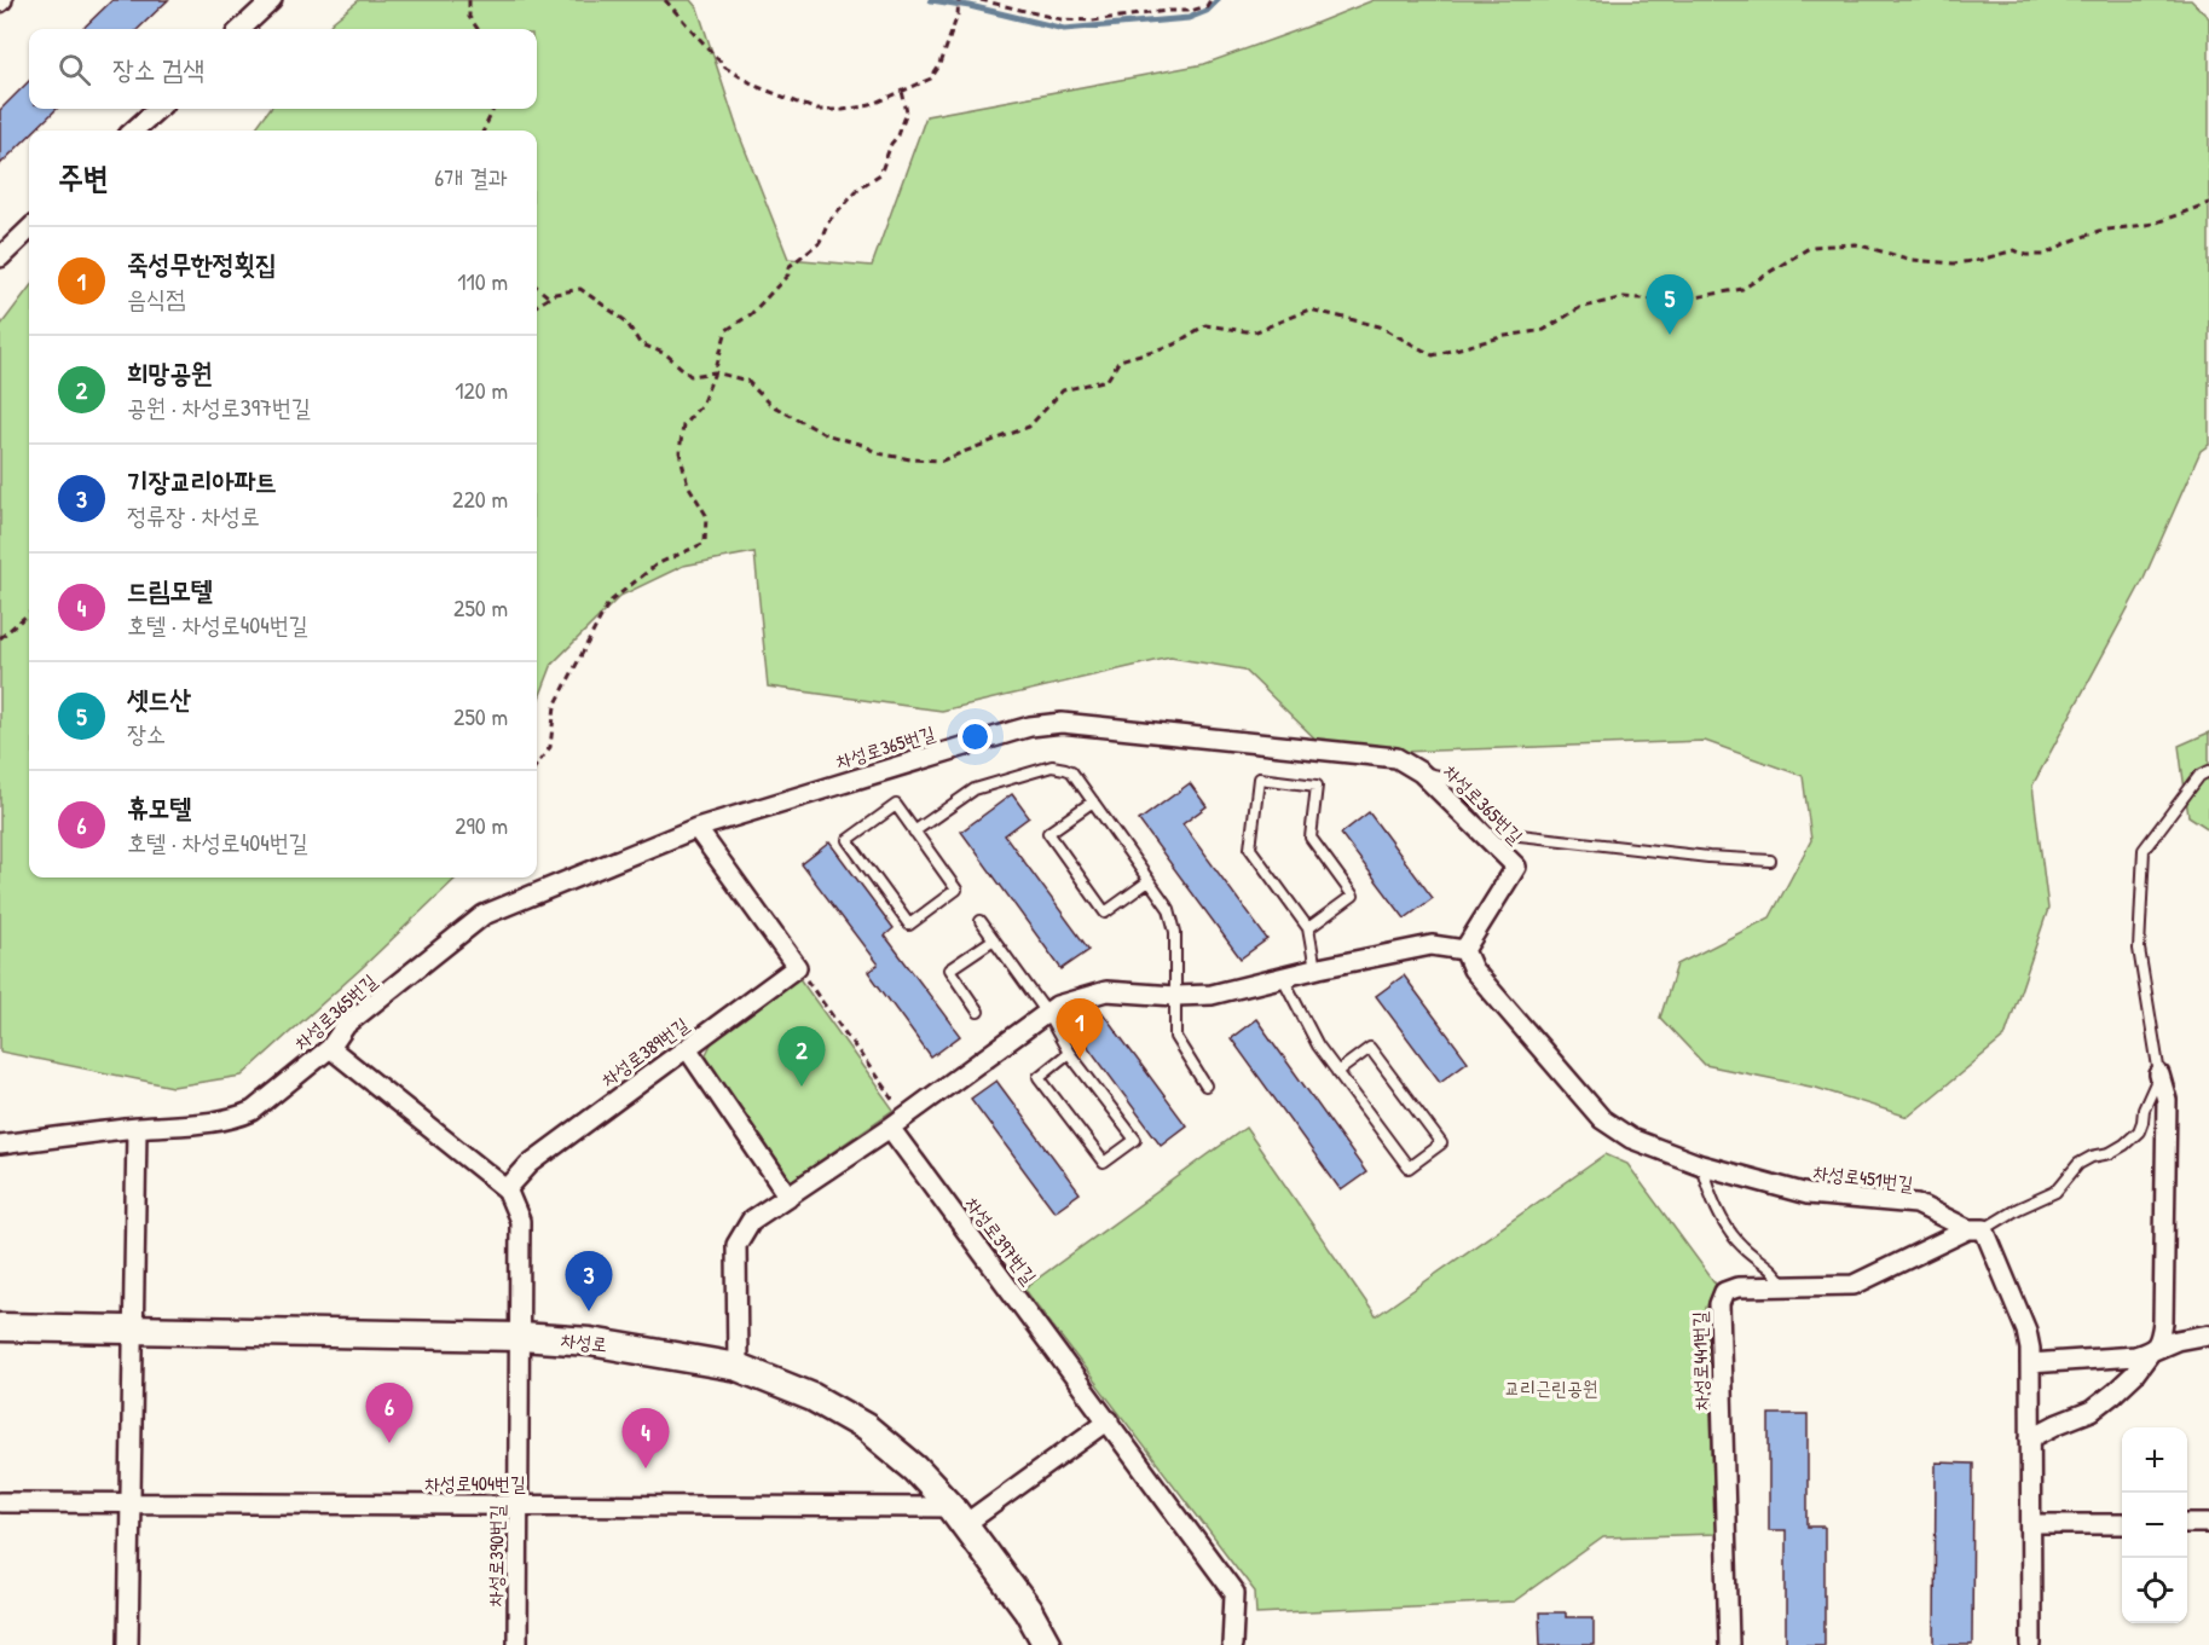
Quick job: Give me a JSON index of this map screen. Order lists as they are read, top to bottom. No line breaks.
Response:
{"streets":{"main road":["차성로"],"street":["차성로365번길","차성로389번길","차성로451번길","차성로397번길","차성로441번길","차성로404번길","차성로390번길"]},"crossings":[["차성로365번길","차성로451번길"],["차성로451번길","차성로441번길"],["차성로","차성로404번길"],["차성로","차성로390번길"],["차성로404번길","차성로390번길"]],"parks":["교리근린공원"],"page":{"search":"장소 검색","heading":["주변","6개 결과"],"list":[{"mark":"1","name":"죽성무한정횟집","note":"음식점","value":"110 m"},{"mark":"2","name":"희망공원","note":"공원 · 차성로397번길","value":"120 m"},{"mark":"3","name":"기장교리아파트","note":"정류장 · 차성로","value":"220 m"},{"mark":"4","name":"드림모텔","note":"호텔 · 차성로404번길","value":"250 m"},{"mark":"5","name":"셋드산","note":"장소","value":"250 m"},{"mark":"6","name":"휴모텔","note":"호텔 · 차성로404번길","value":"290 m"}],"pins":["5","1","2","3","6","4"],"map_buttons":["+","−"]}}
